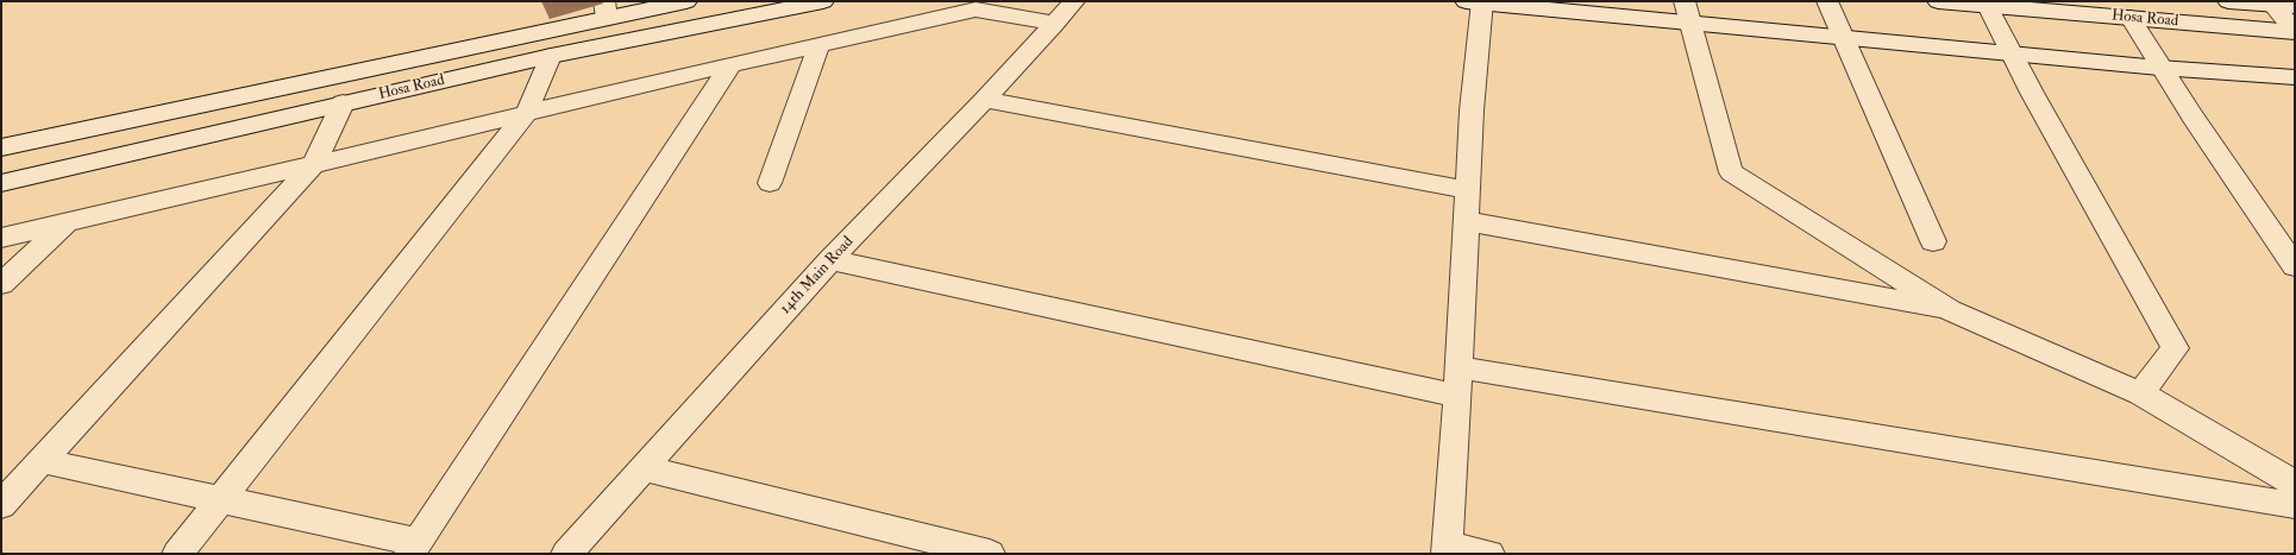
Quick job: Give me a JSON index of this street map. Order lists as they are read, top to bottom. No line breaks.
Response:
{"streets":{"street":["Hosa Road","14th Main Road"]}}
